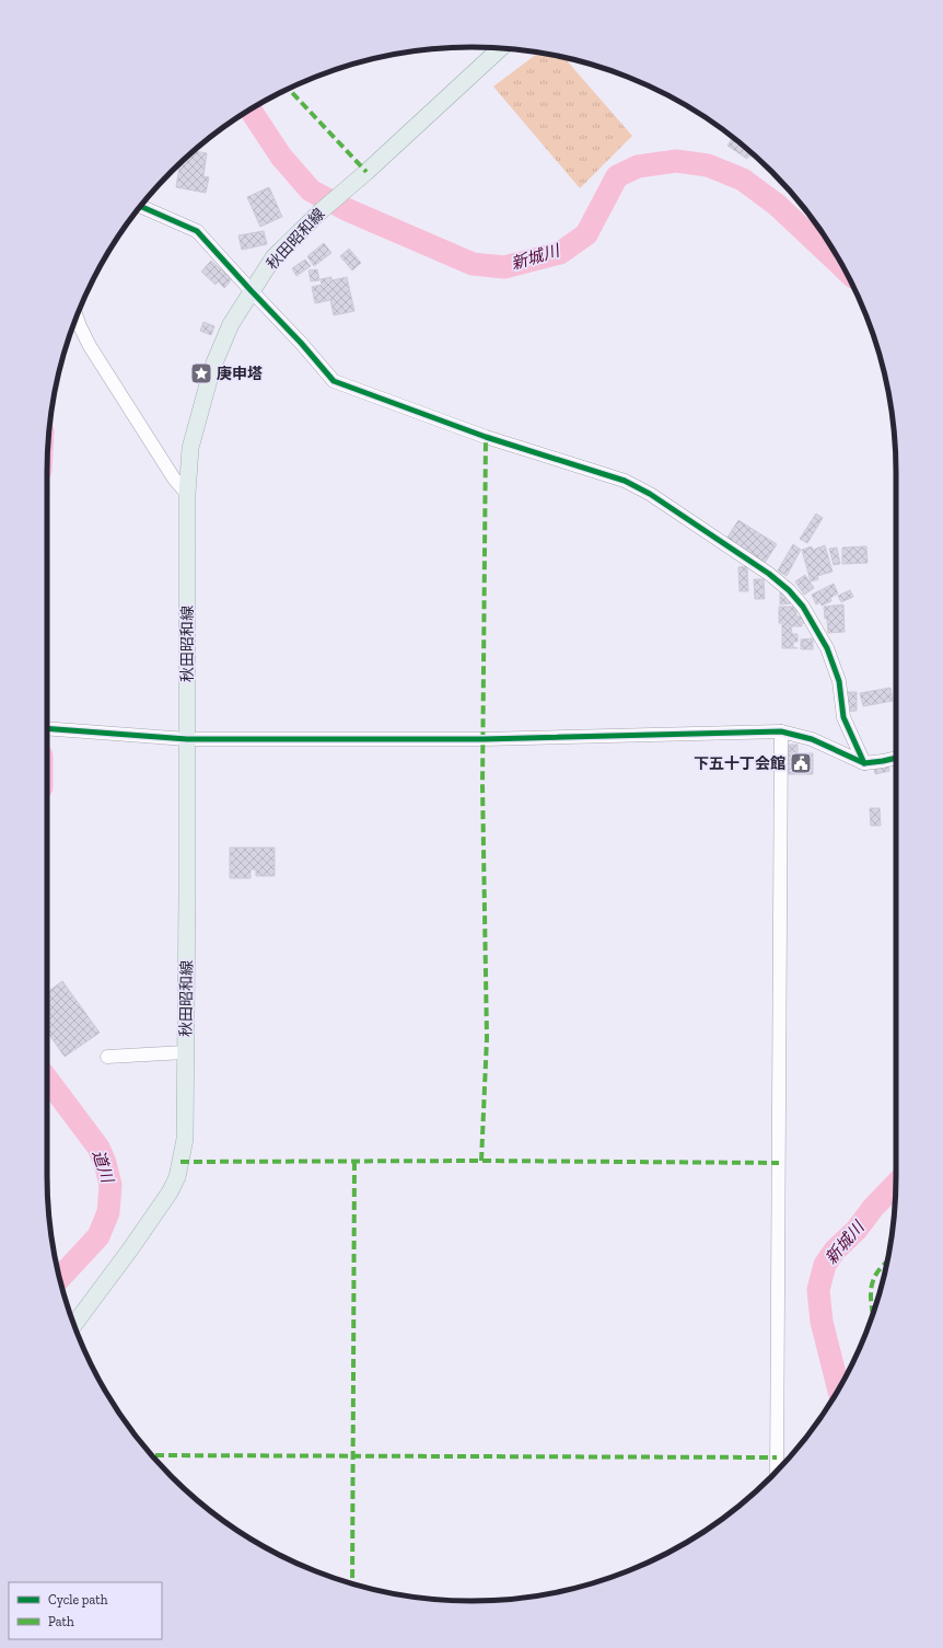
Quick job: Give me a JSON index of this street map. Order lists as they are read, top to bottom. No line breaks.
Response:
{"streets":{"main road":["秋田昭和線"]},"water":["新城川","道川"],"places":{"place":["庚申塔"],"public building":["下五十丁会館"]},"legend":["Cycle path","Path"]}
